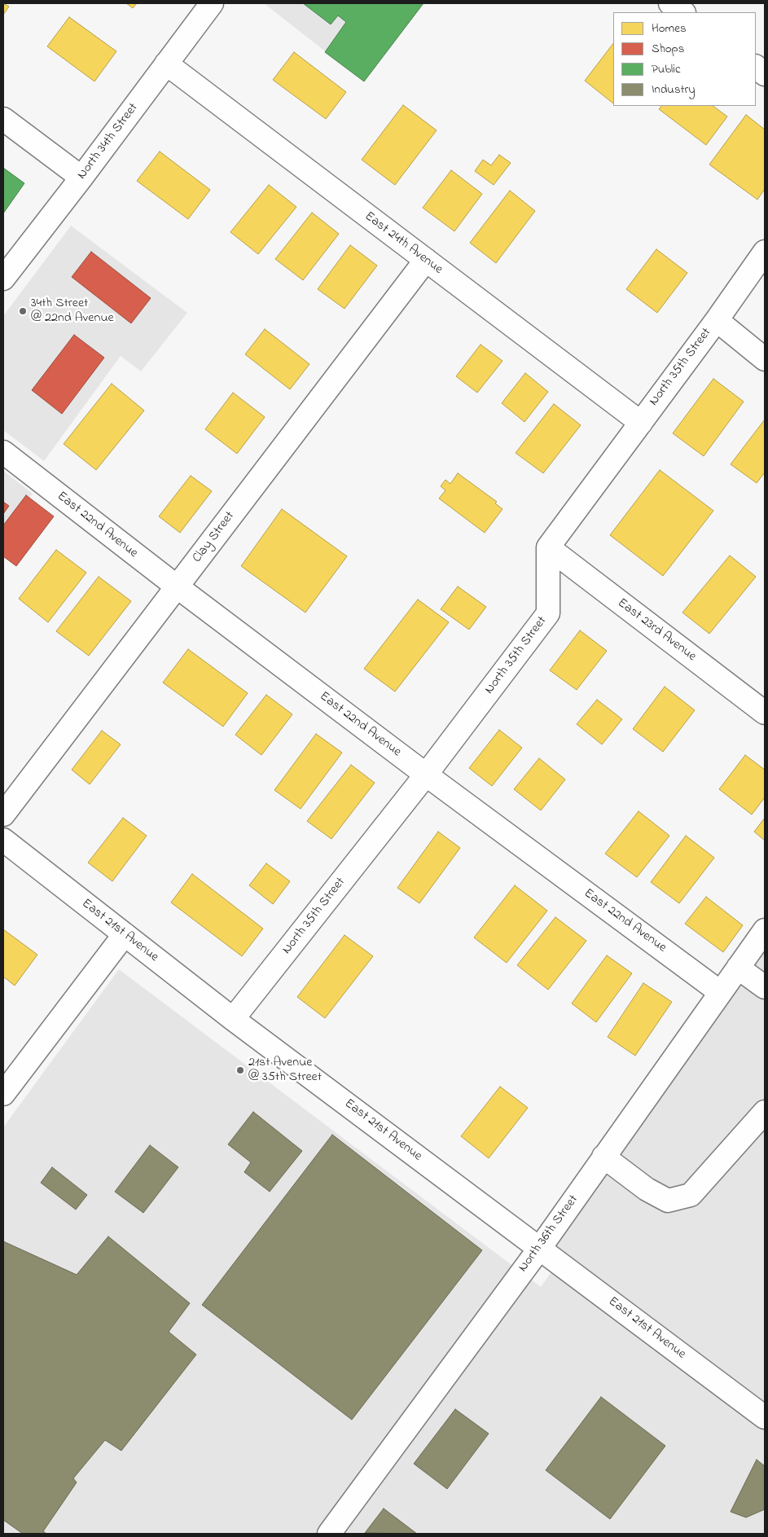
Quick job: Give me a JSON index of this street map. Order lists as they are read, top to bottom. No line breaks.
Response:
{"streets":{"street":["North 34th Street","East 24th Avenue","North 35th Street","East 22nd Avenue","Clay Street","East 23rd Avenue","East 21st Avenue","North 36th Street"]},"crossings":[["North 34th Street","East 24th Avenue"],["East 24th Avenue","North 35th Street"],["East 24th Avenue","Clay Street"],["North 35th Street","East 22nd Avenue"],["North 35th Street","East 23rd Avenue"],["North 35th Street","East 21st Avenue"],["East 22nd Avenue","Clay Street"],["East 22nd Avenue","North 36th Street"],["East 21st Avenue","North 36th Street"]],"places":["34th Street @ 22nd Avenue","21st Avenue @ 35th Street"],"legend":["Homes","Shops","Public","Industry"]}
